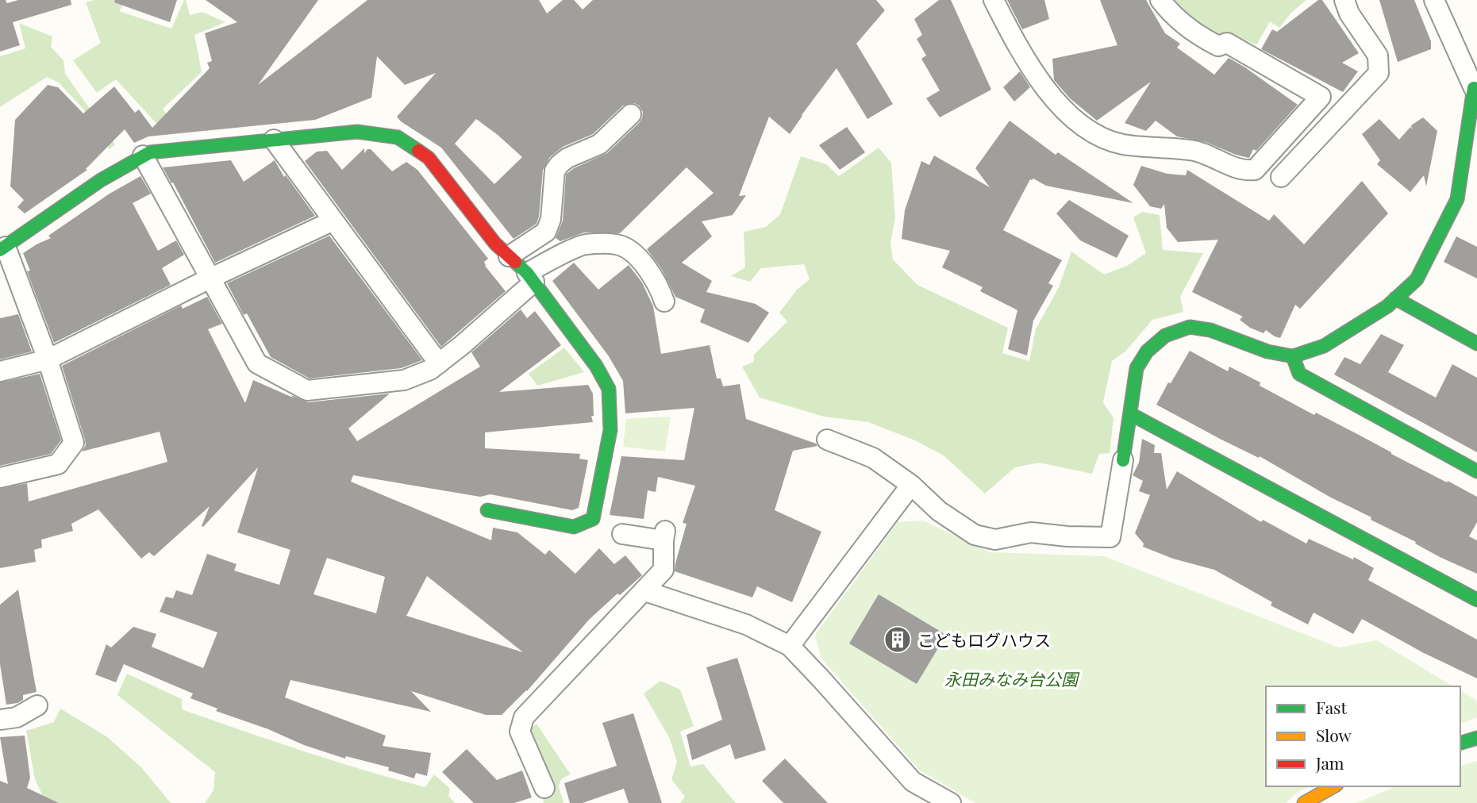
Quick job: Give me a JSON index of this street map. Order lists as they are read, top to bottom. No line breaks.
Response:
{"parks":["永田みなみ台公園"],"places":{"building":["こどもログハウス"]},"legend":["Fast","Slow","Jam"]}
